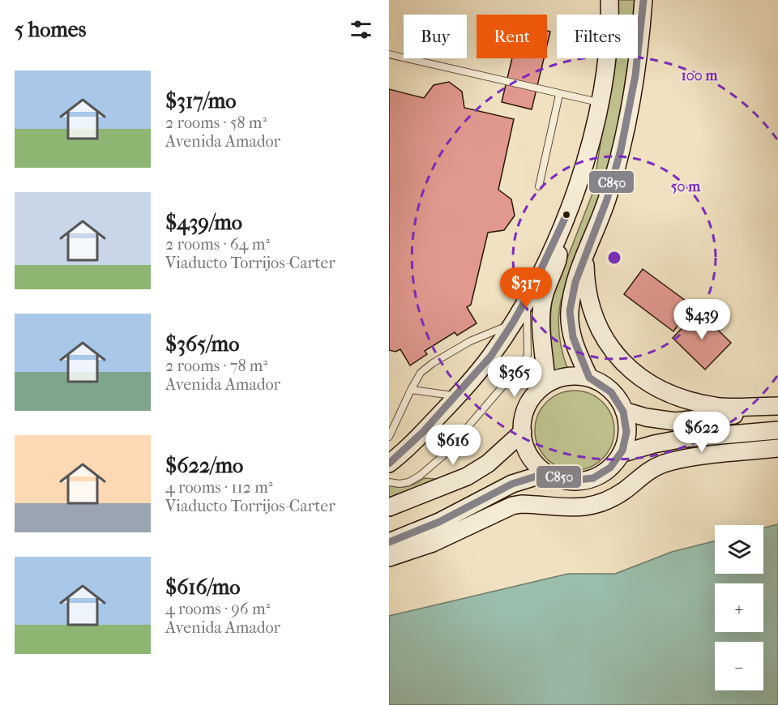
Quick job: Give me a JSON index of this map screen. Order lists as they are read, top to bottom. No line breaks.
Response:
{"lines":["transit line C850"],"page":{"heading":"5 homes","chip":["Buy","Rent","Filters"],"list":[{"name":"$317/mo","note":"2 rooms · 58 m² · Avenida Amador"},{"name":"$439/mo","note":"2 rooms · 64 m² · Viaducto Torrijos-Carter"},{"name":"$365/mo","note":"2 rooms · 78 m² · Avenida Amador"},{"name":"$622/mo","note":"4 rooms · 112 m² · Viaducto Torrijos-Carter"},{"name":"$616/mo","note":"4 rooms · 96 m² · Avenida Amador"}],"price":["$317","$439","$365","$622","$616"],"map_buttons":["+","−"]},"rings":["100 m","50 m"]}
